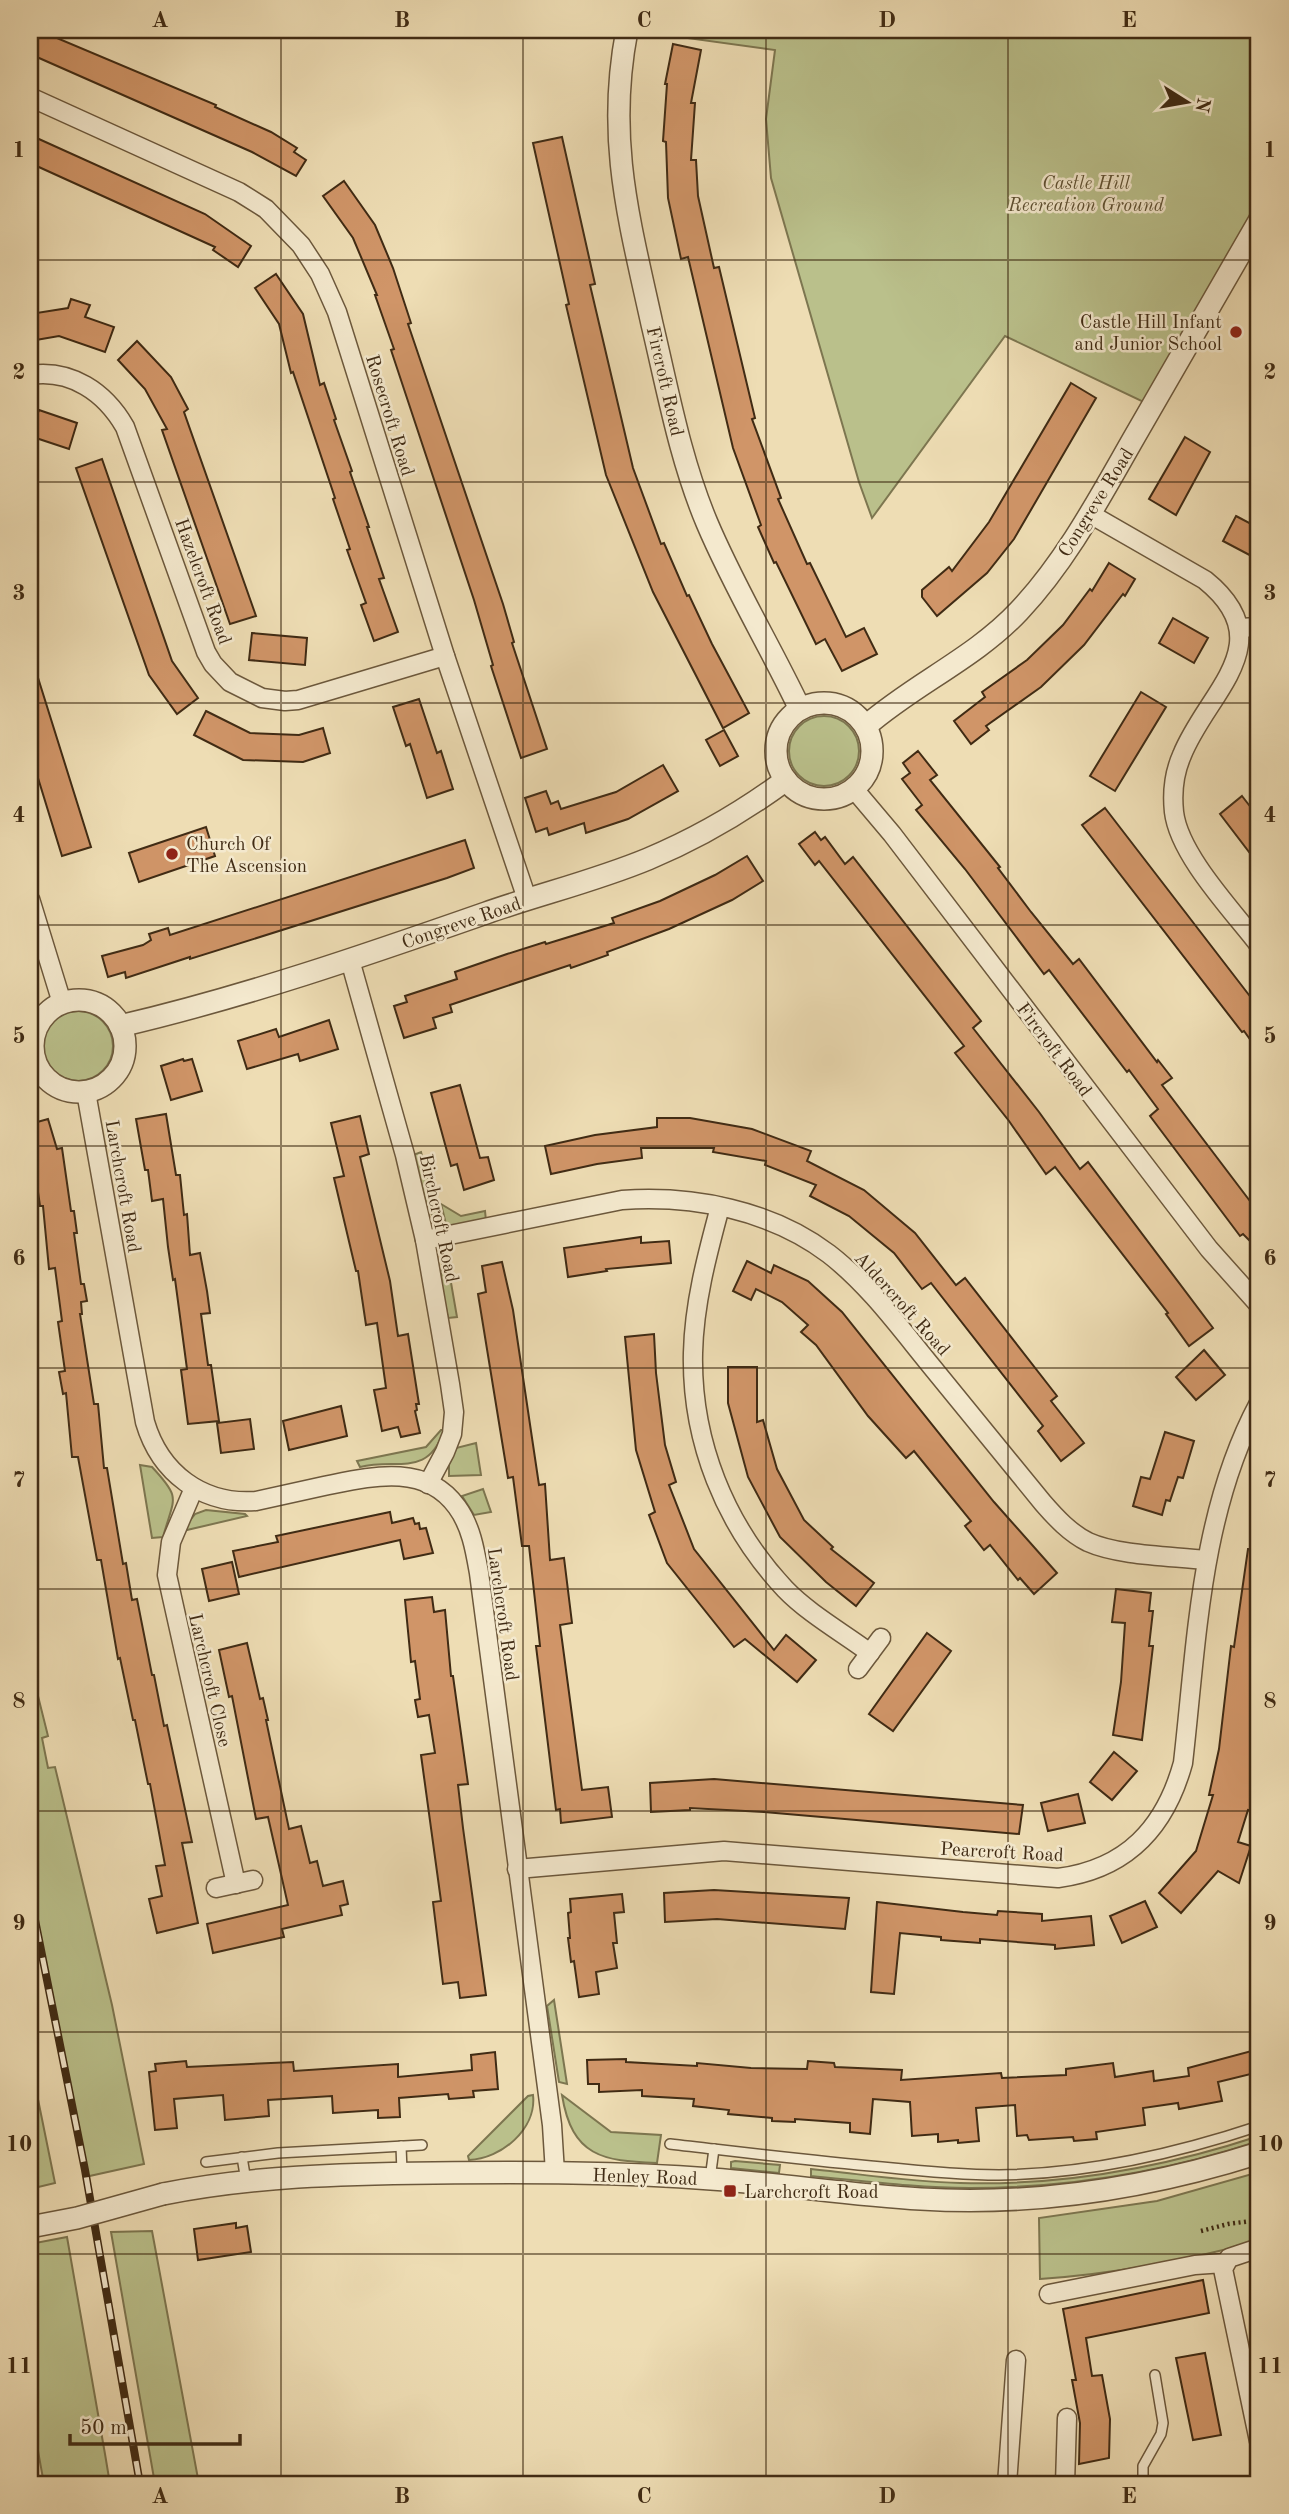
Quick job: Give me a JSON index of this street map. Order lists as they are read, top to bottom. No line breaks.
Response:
{"streets":{"street":["Fircroft Road","Rosecroft Road","Congreve Road","Hazelcroft Road","Larchcroft Road","Birchcroft Road","Aldercroft Road","Larchcroft Close","Pearcroft Road","Henley Road"]},"crossings":[["Fircroft Road","Congreve Road"],["Rosecroft Road","Congreve Road"],["Rosecroft Road","Hazelcroft Road"],["Congreve Road","Larchcroft Road"],["Congreve Road","Birchcroft Road"],["Larchcroft Road","Birchcroft Road"],["Larchcroft Road","Larchcroft Close"],["Larchcroft Road","Pearcroft Road"],["Larchcroft Road","Henley Road"],["Birchcroft Road","Aldercroft Road"],["Aldercroft Road","Pearcroft Road"]],"parks":["Castle Hill Recreation Ground"],"places":{"other":["Castle Hill Infant and Junior School","Church Of The Ascension"],"transit":["Larchcroft Road"]},"scale_bar":"50 m","north":"right","grid":{"columns":["A","B","C","D","E"],"rows":["1","2","3","4","5","6","7","8","9","10","11"]}}
